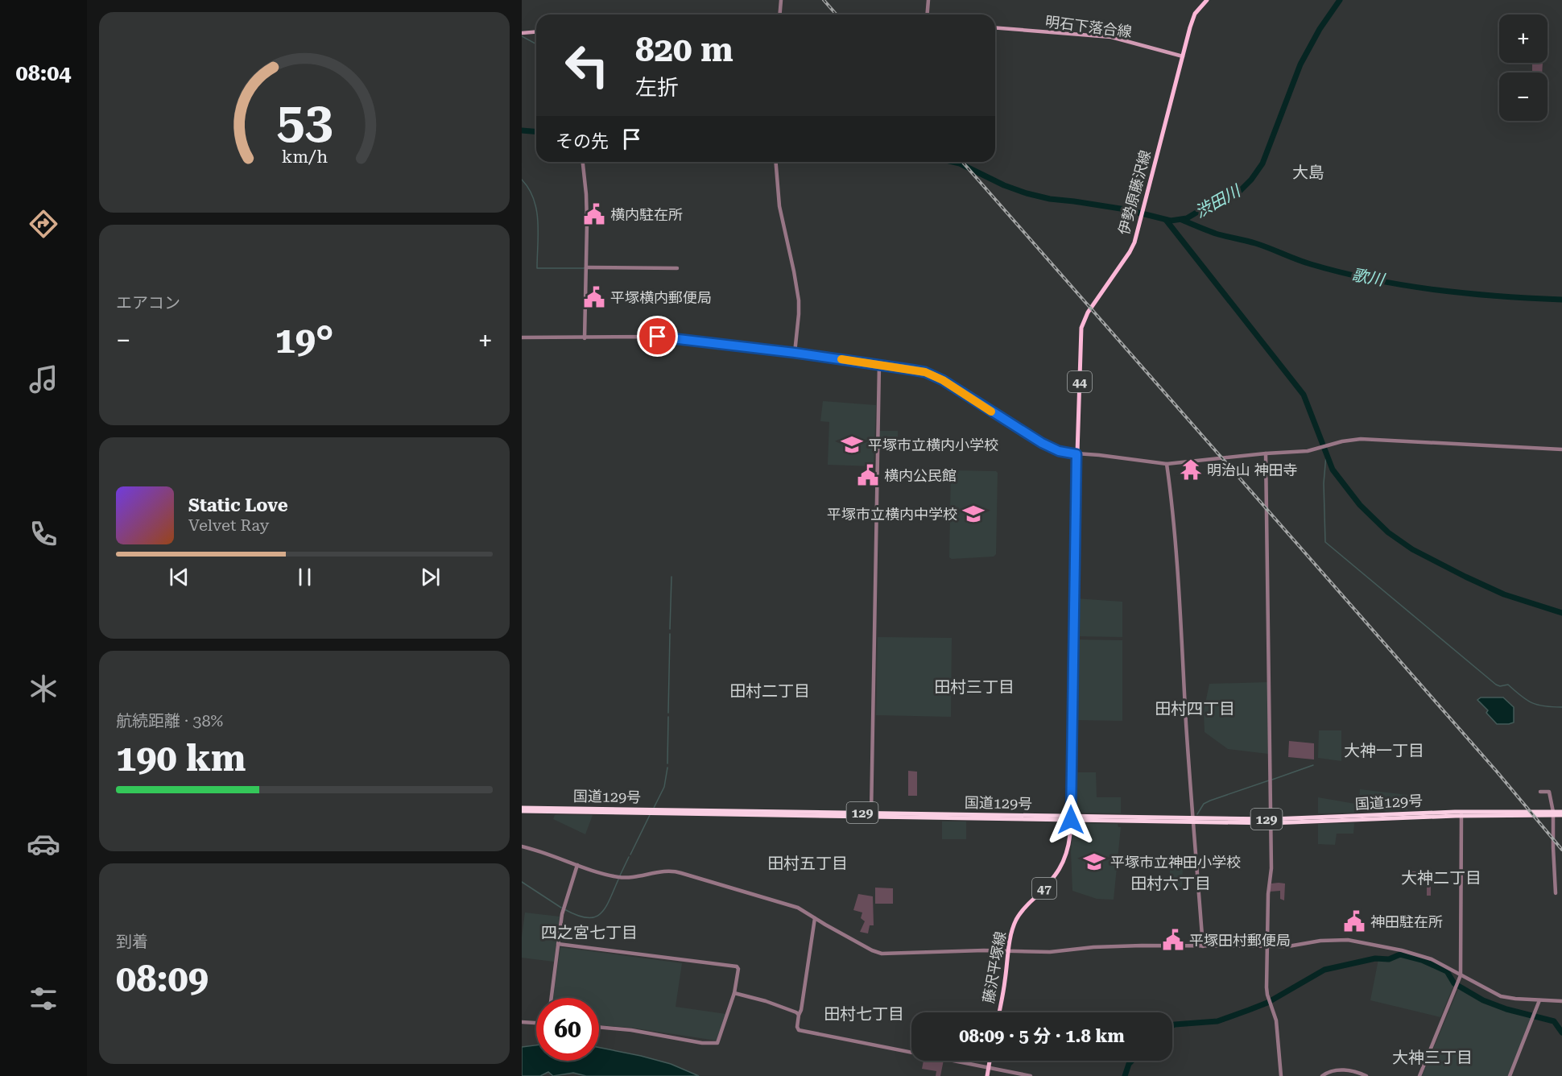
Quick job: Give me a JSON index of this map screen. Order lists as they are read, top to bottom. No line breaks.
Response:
{"streets":{"highway":["国道129号","129"],"main road":["明石下落合線","伊勢原藤沢線","44","47","藤沢平塚線"]},"crossings":[["明石下落合線","伊勢原藤沢線"],["伊勢原藤沢線","国道129号"],["伊勢原藤沢線","藤沢平塚線"],["国道129号","藤沢平塚線"]],"districts":["大島","田村三丁目","田村二丁目","田村四丁目","大神一丁目","田村五丁目","大神二丁目","田村六丁目","四之宮七丁目","田村七丁目","大神三丁目"],"water":["渋田川","歌川"],"places":{"public building":["横内駐在所","平塚横内郵便局","横内公民館","神田駐在所","平塚田村郵便局"],"school or university":["平塚市立横内小学校","平塚市立横内中学校","平塚市立神田小学校"],"temple":["明治山 神田寺"]},"page":{"tabs":"08:04","map_buttons":["+","−"],"turn":["820 m","左折"],"then":"その先","tile":["エアコン",["航続距離 · 38%","190 km"],["到着","08:09"]],"heat":["−","19°","+"],"song":["Static Love","Velvet Ray"],"limit":"60","trip":"08:09 · 5 分 · 1.8 km","gauge":["53","km/h"]}}
